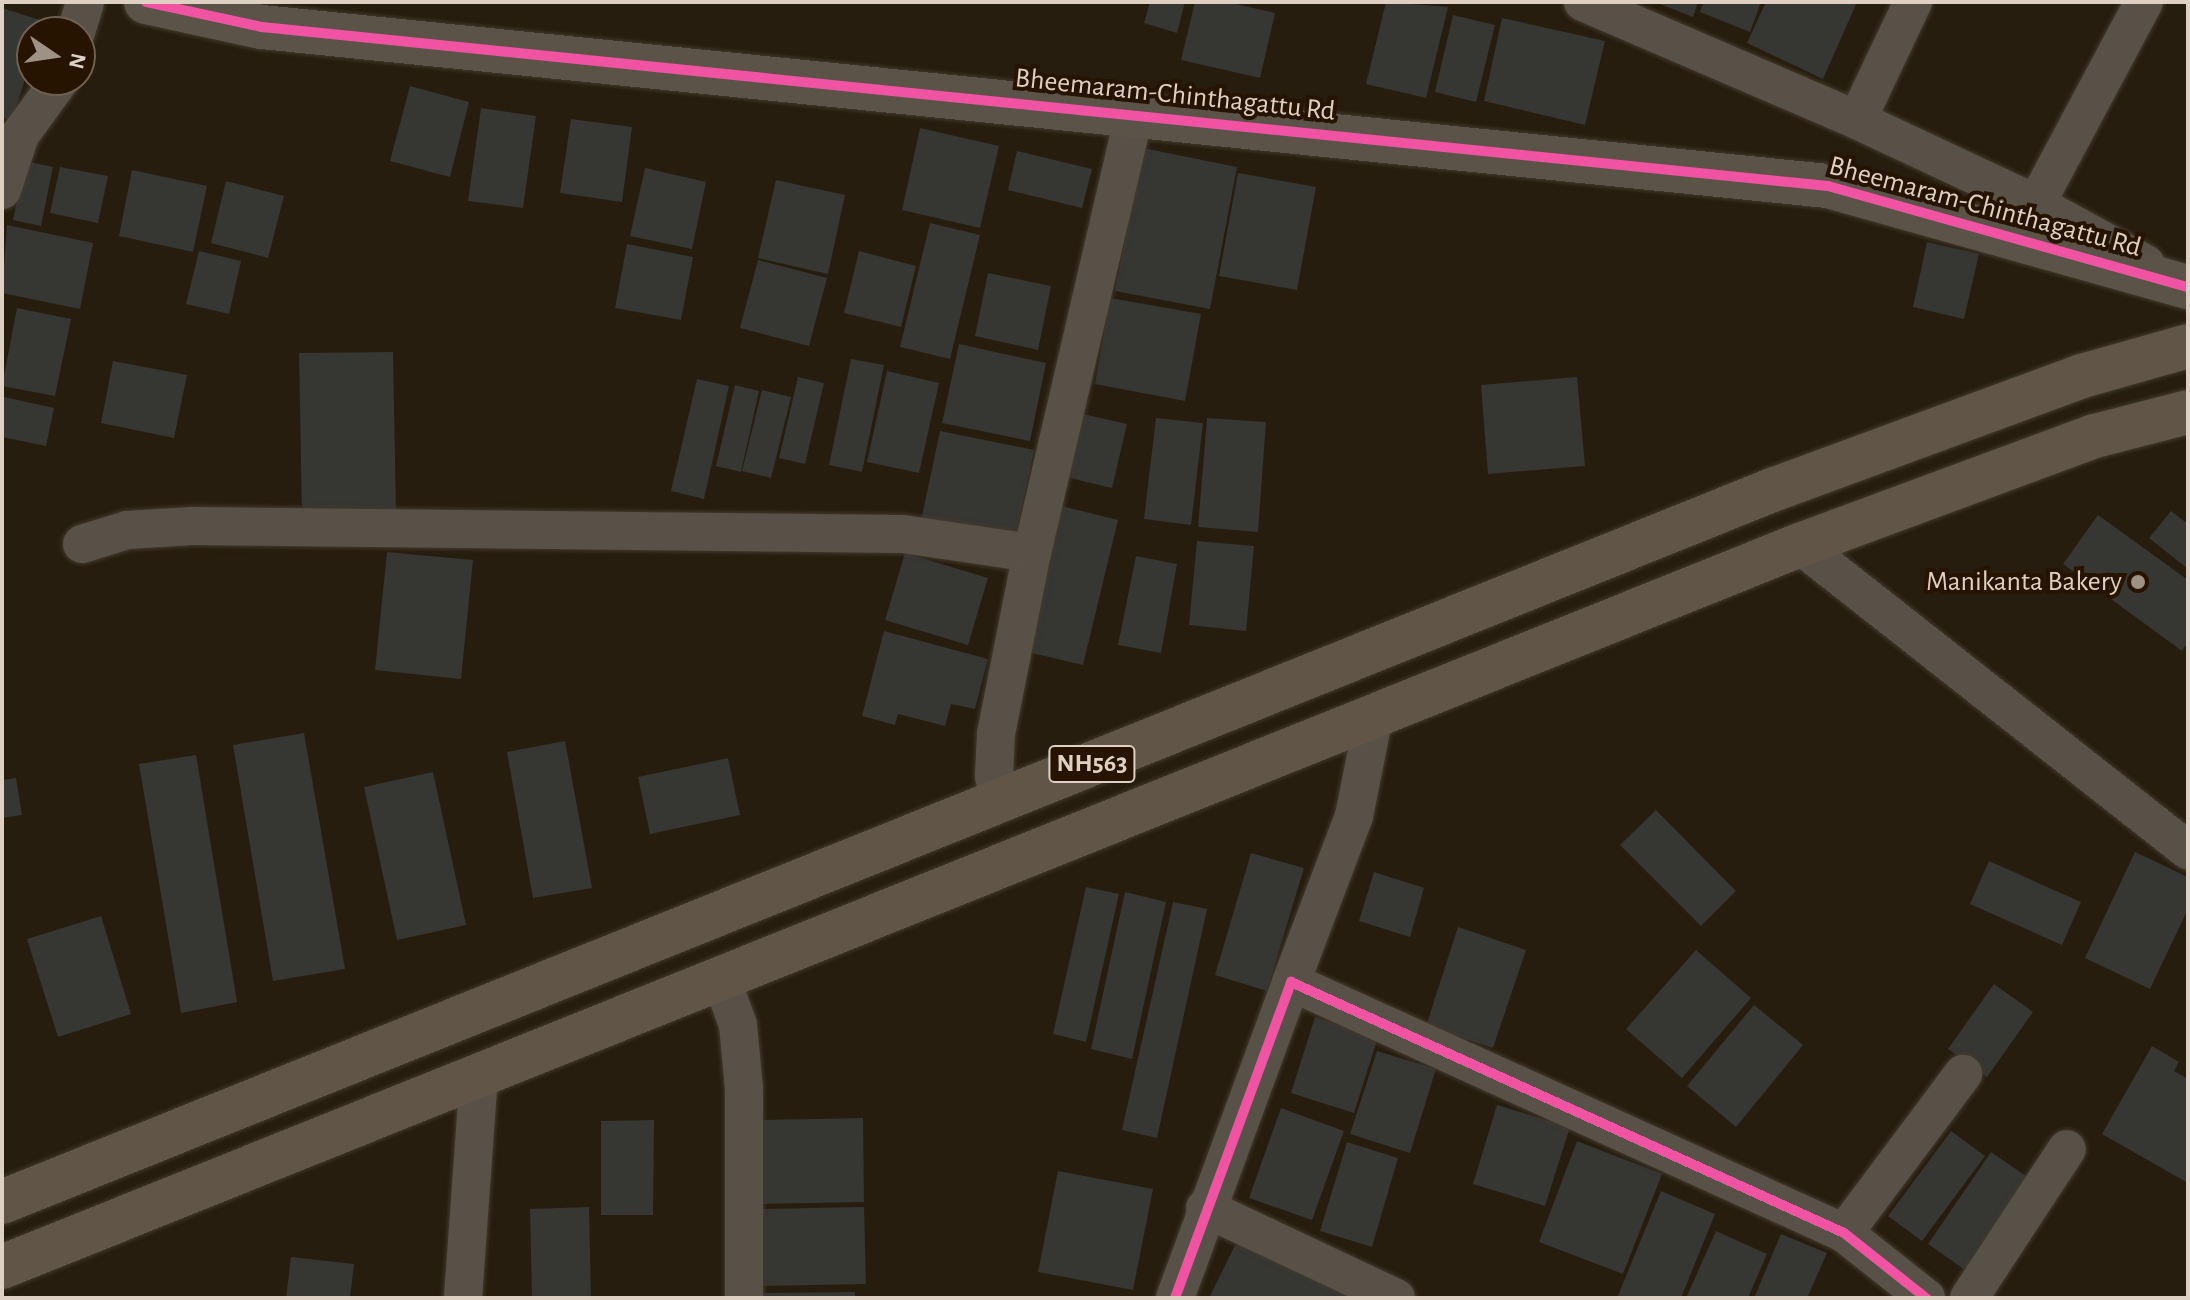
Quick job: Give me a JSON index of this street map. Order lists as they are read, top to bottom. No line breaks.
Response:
{"streets":{"highway":["NH563"],"street":["Bheemaram-Chinthagattu Rd"]},"places":["Manikanta Bakery"],"north":"right"}
